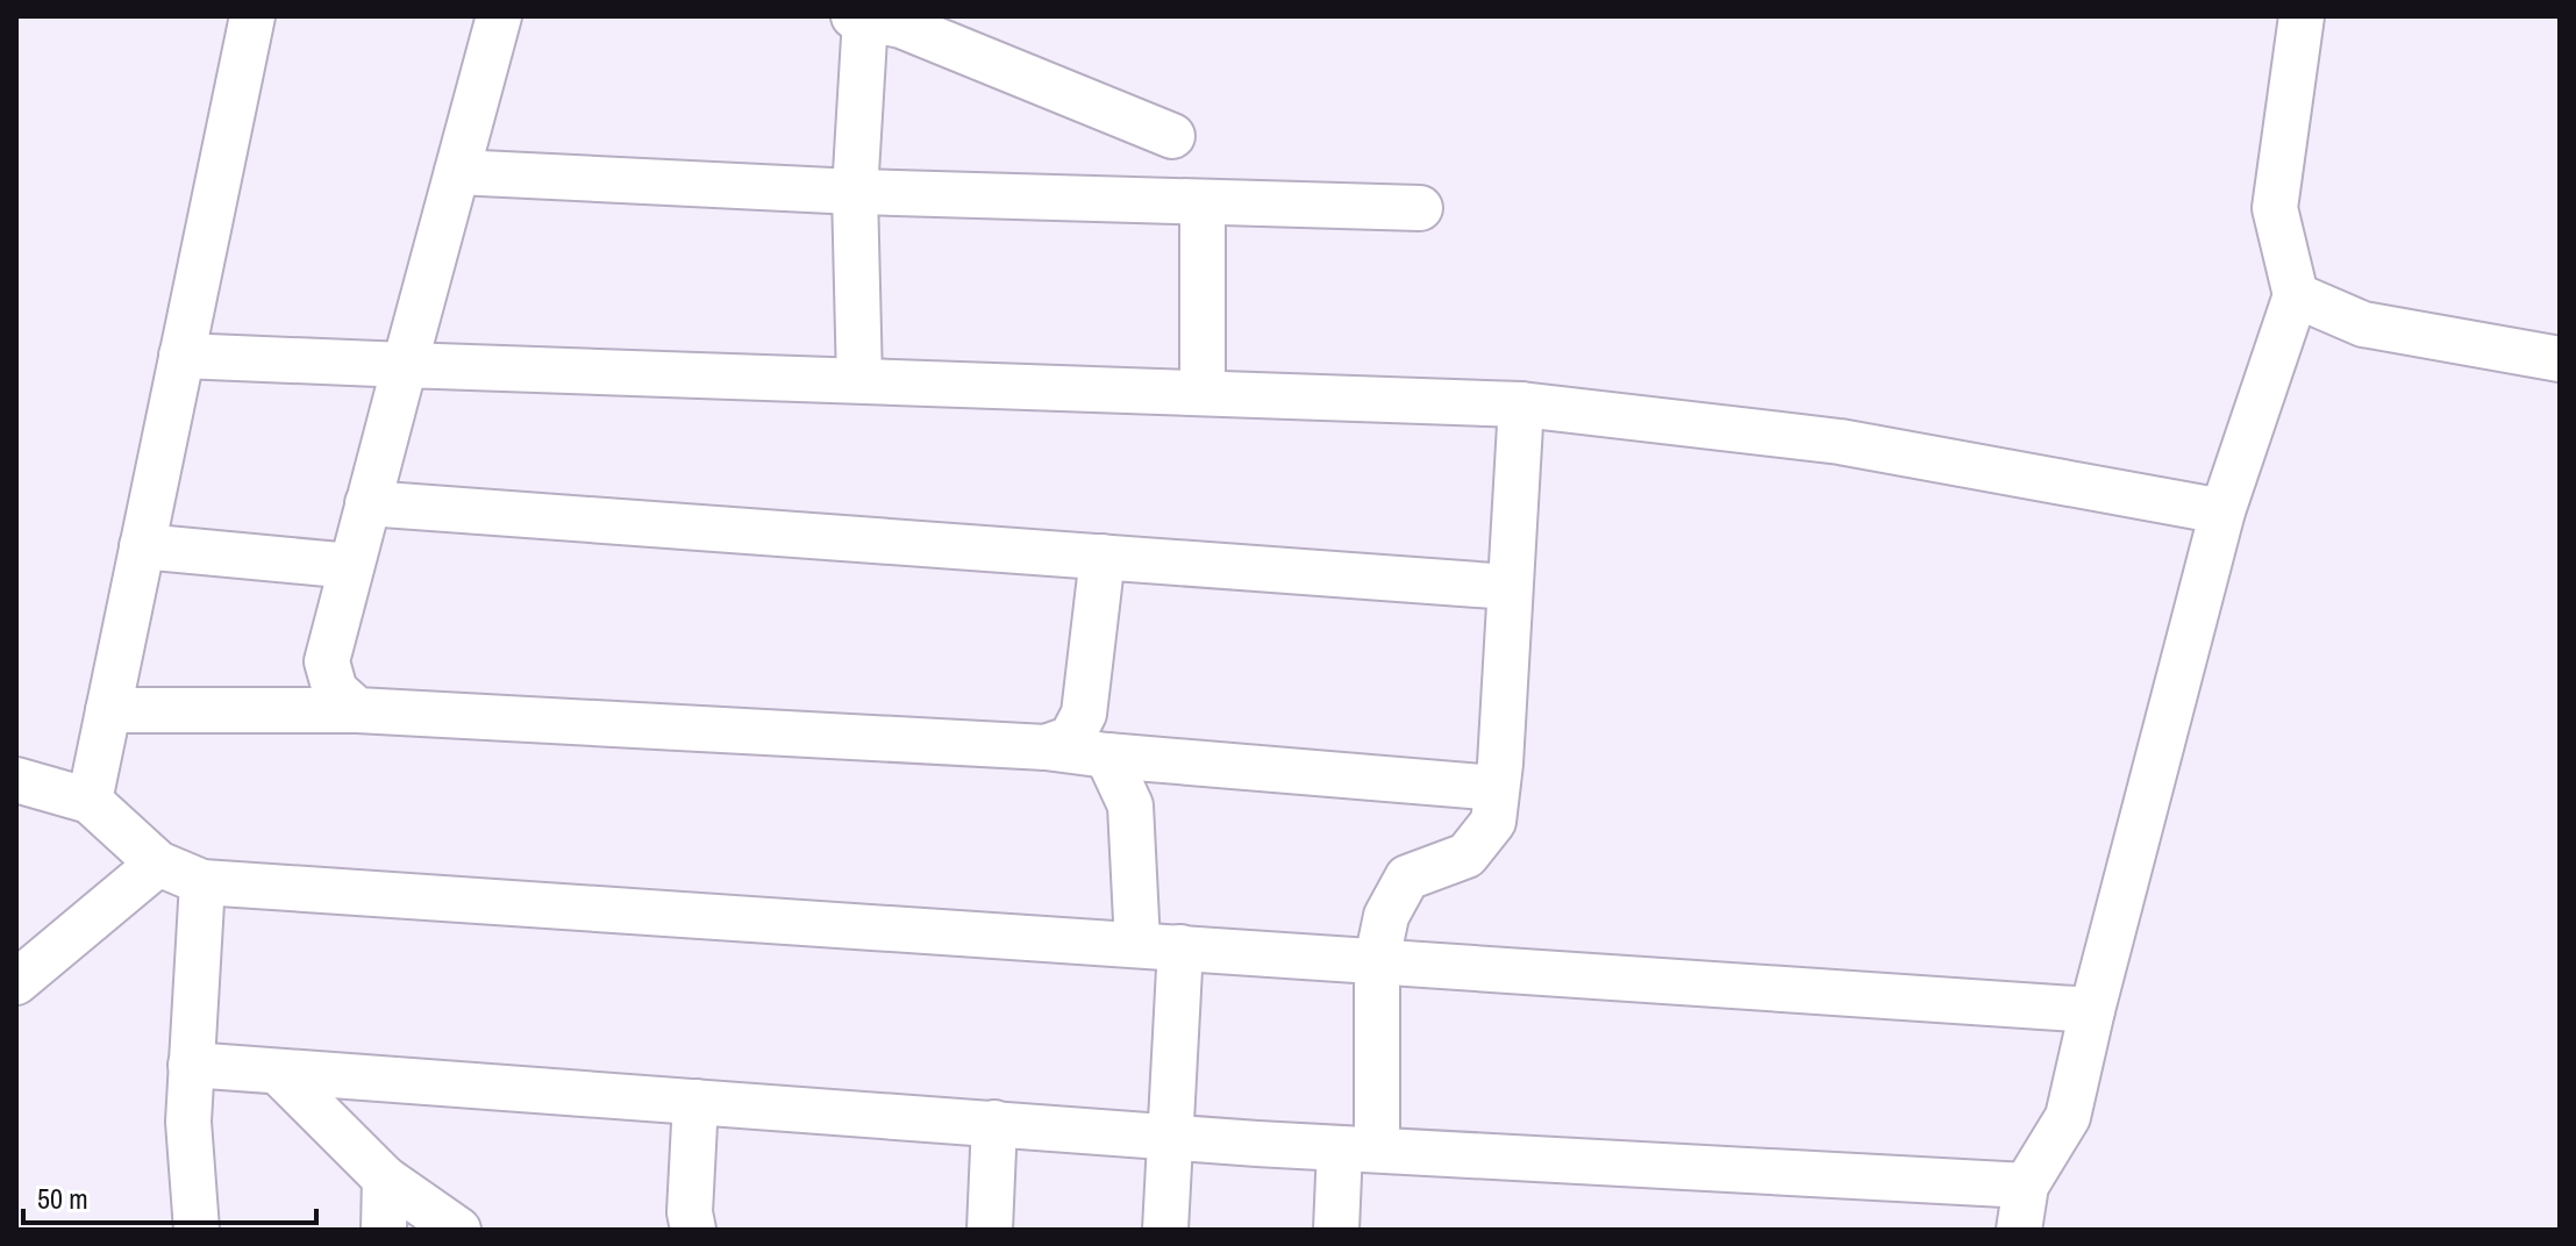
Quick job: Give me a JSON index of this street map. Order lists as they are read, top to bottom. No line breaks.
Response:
{"scale_bar":"50 m"}
